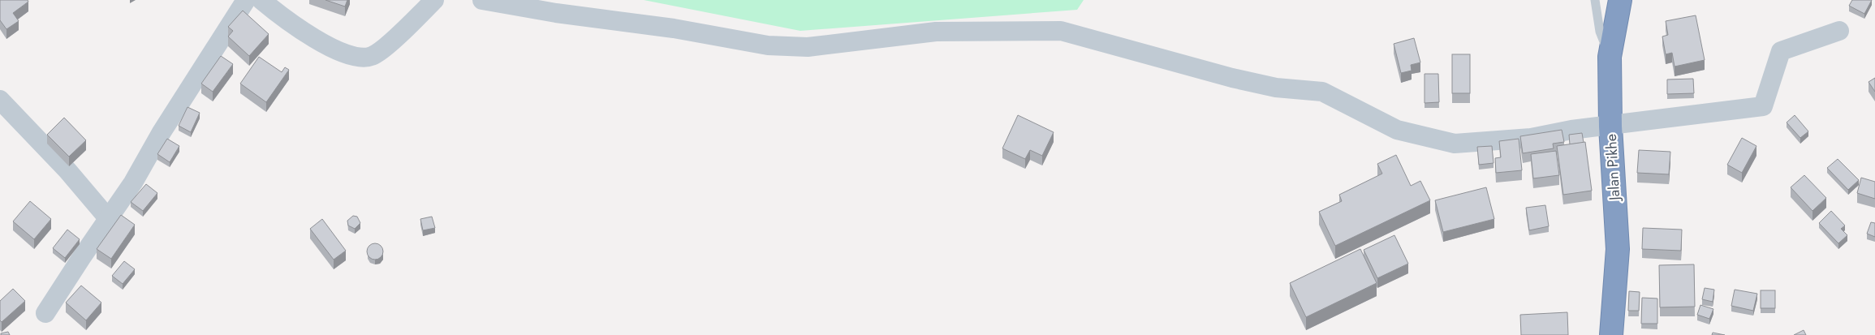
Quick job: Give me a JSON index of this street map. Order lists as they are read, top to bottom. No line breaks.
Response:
{"streets":{"highway":["Jalan Pikhe"]}}
